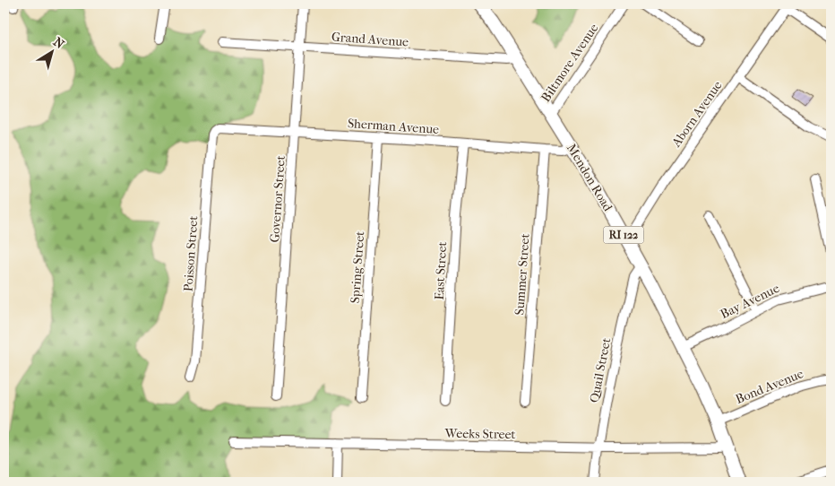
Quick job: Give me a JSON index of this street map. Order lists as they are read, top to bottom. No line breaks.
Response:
{"streets":{"main road":["Mendon Road","RI 122"],"street":["Grand Avenue","Biltmore Avenue","Aborn Avenue","Sherman Avenue","Governor Street","Poisson Street","Spring Street","East Street","Summer Street","Bay Avenue","Quail Street","Bond Avenue","Weeks Street"]},"crossings":[["Grand Avenue","Mendon Road"],["Grand Avenue","Governor Street"],["Biltmore Avenue","Mendon Road"],["Aborn Avenue","Mendon Road"],["Sherman Avenue","Mendon Road"],["Sherman Avenue","Governor Street"],["Sherman Avenue","Poisson Street"],["Sherman Avenue","Spring Street"],["Sherman Avenue","East Street"],["Sherman Avenue","Summer Street"],["Mendon Road","Bay Avenue"],["Mendon Road","Quail Street"],["Mendon Road","Bond Avenue"],["Mendon Road","Weeks Street"],["Quail Street","Weeks Street"]],"north":"top right"}
